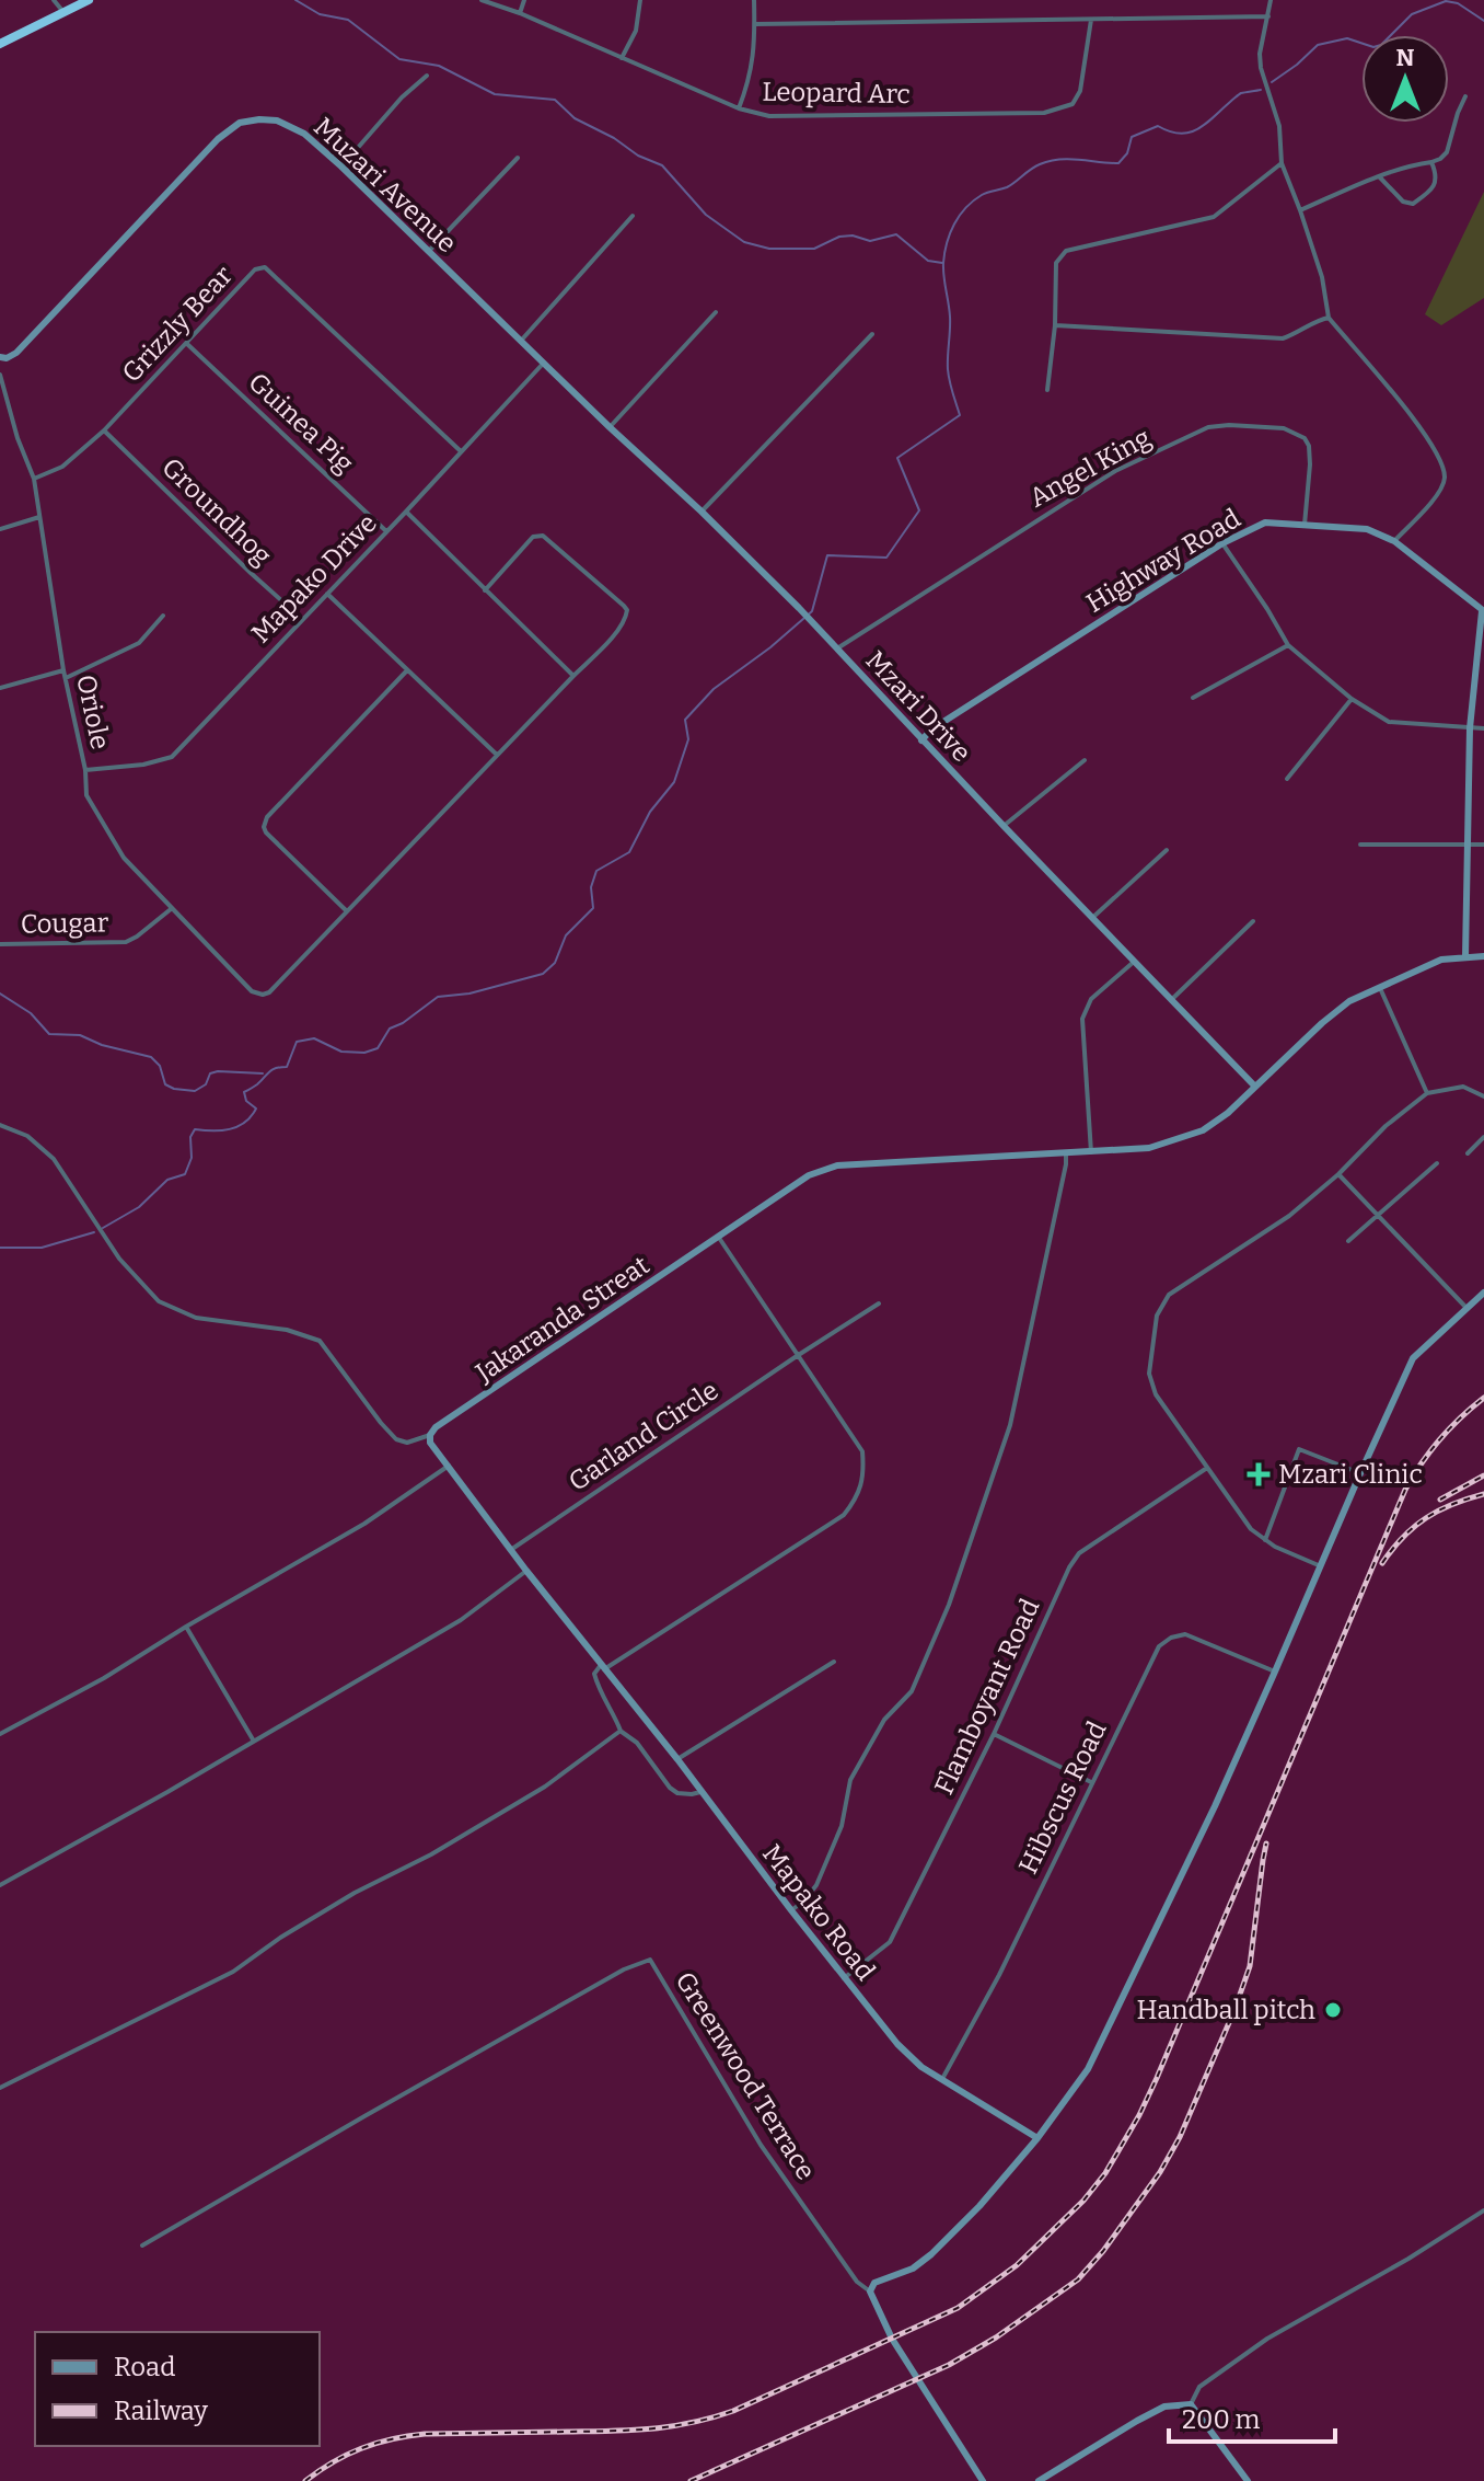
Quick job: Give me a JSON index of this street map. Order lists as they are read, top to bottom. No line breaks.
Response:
{"streets":{"street":["Leopard Arc","Muzari Avenue","Grizzly Bear","Guinea Pig","Angel King","Groundhog","Highway Road","Mapako Drive","Mzari Drive","Oriole","Cougar","Jakaranda Streat","Garland Circle","Flamboyant Road","Hibscus Road","Mapako Road","Greenwood Terrace"]},"crossings":[["Muzari Avenue","Mapako Drive"],["Muzari Avenue","Mzari Drive"],["Grizzly Bear","Guinea Pig"],["Grizzly Bear","Groundhog"],["Grizzly Bear","Mapako Drive"],["Grizzly Bear","Oriole"],["Guinea Pig","Mapako Drive"],["Angel King","Highway Road"],["Angel King","Mzari Drive"],["Groundhog","Mapako Drive"],["Highway Road","Mzari Drive"],["Mapako Drive","Mzari Drive"],["Mapako Drive","Oriole"],["Mzari Drive","Jakaranda Streat"],["Oriole","Cougar"],["Jakaranda Streat","Mapako Road"],["Garland Circle","Mapako Road"],["Flamboyant Road","Mapako Road"],["Hibscus Road","Mapako Road"]],"places":{"health":["Mzari Clinic"],"other":["Handball pitch"]},"legend":["Road","Railway"],"scale_bar":"200 m","north":"top"}
